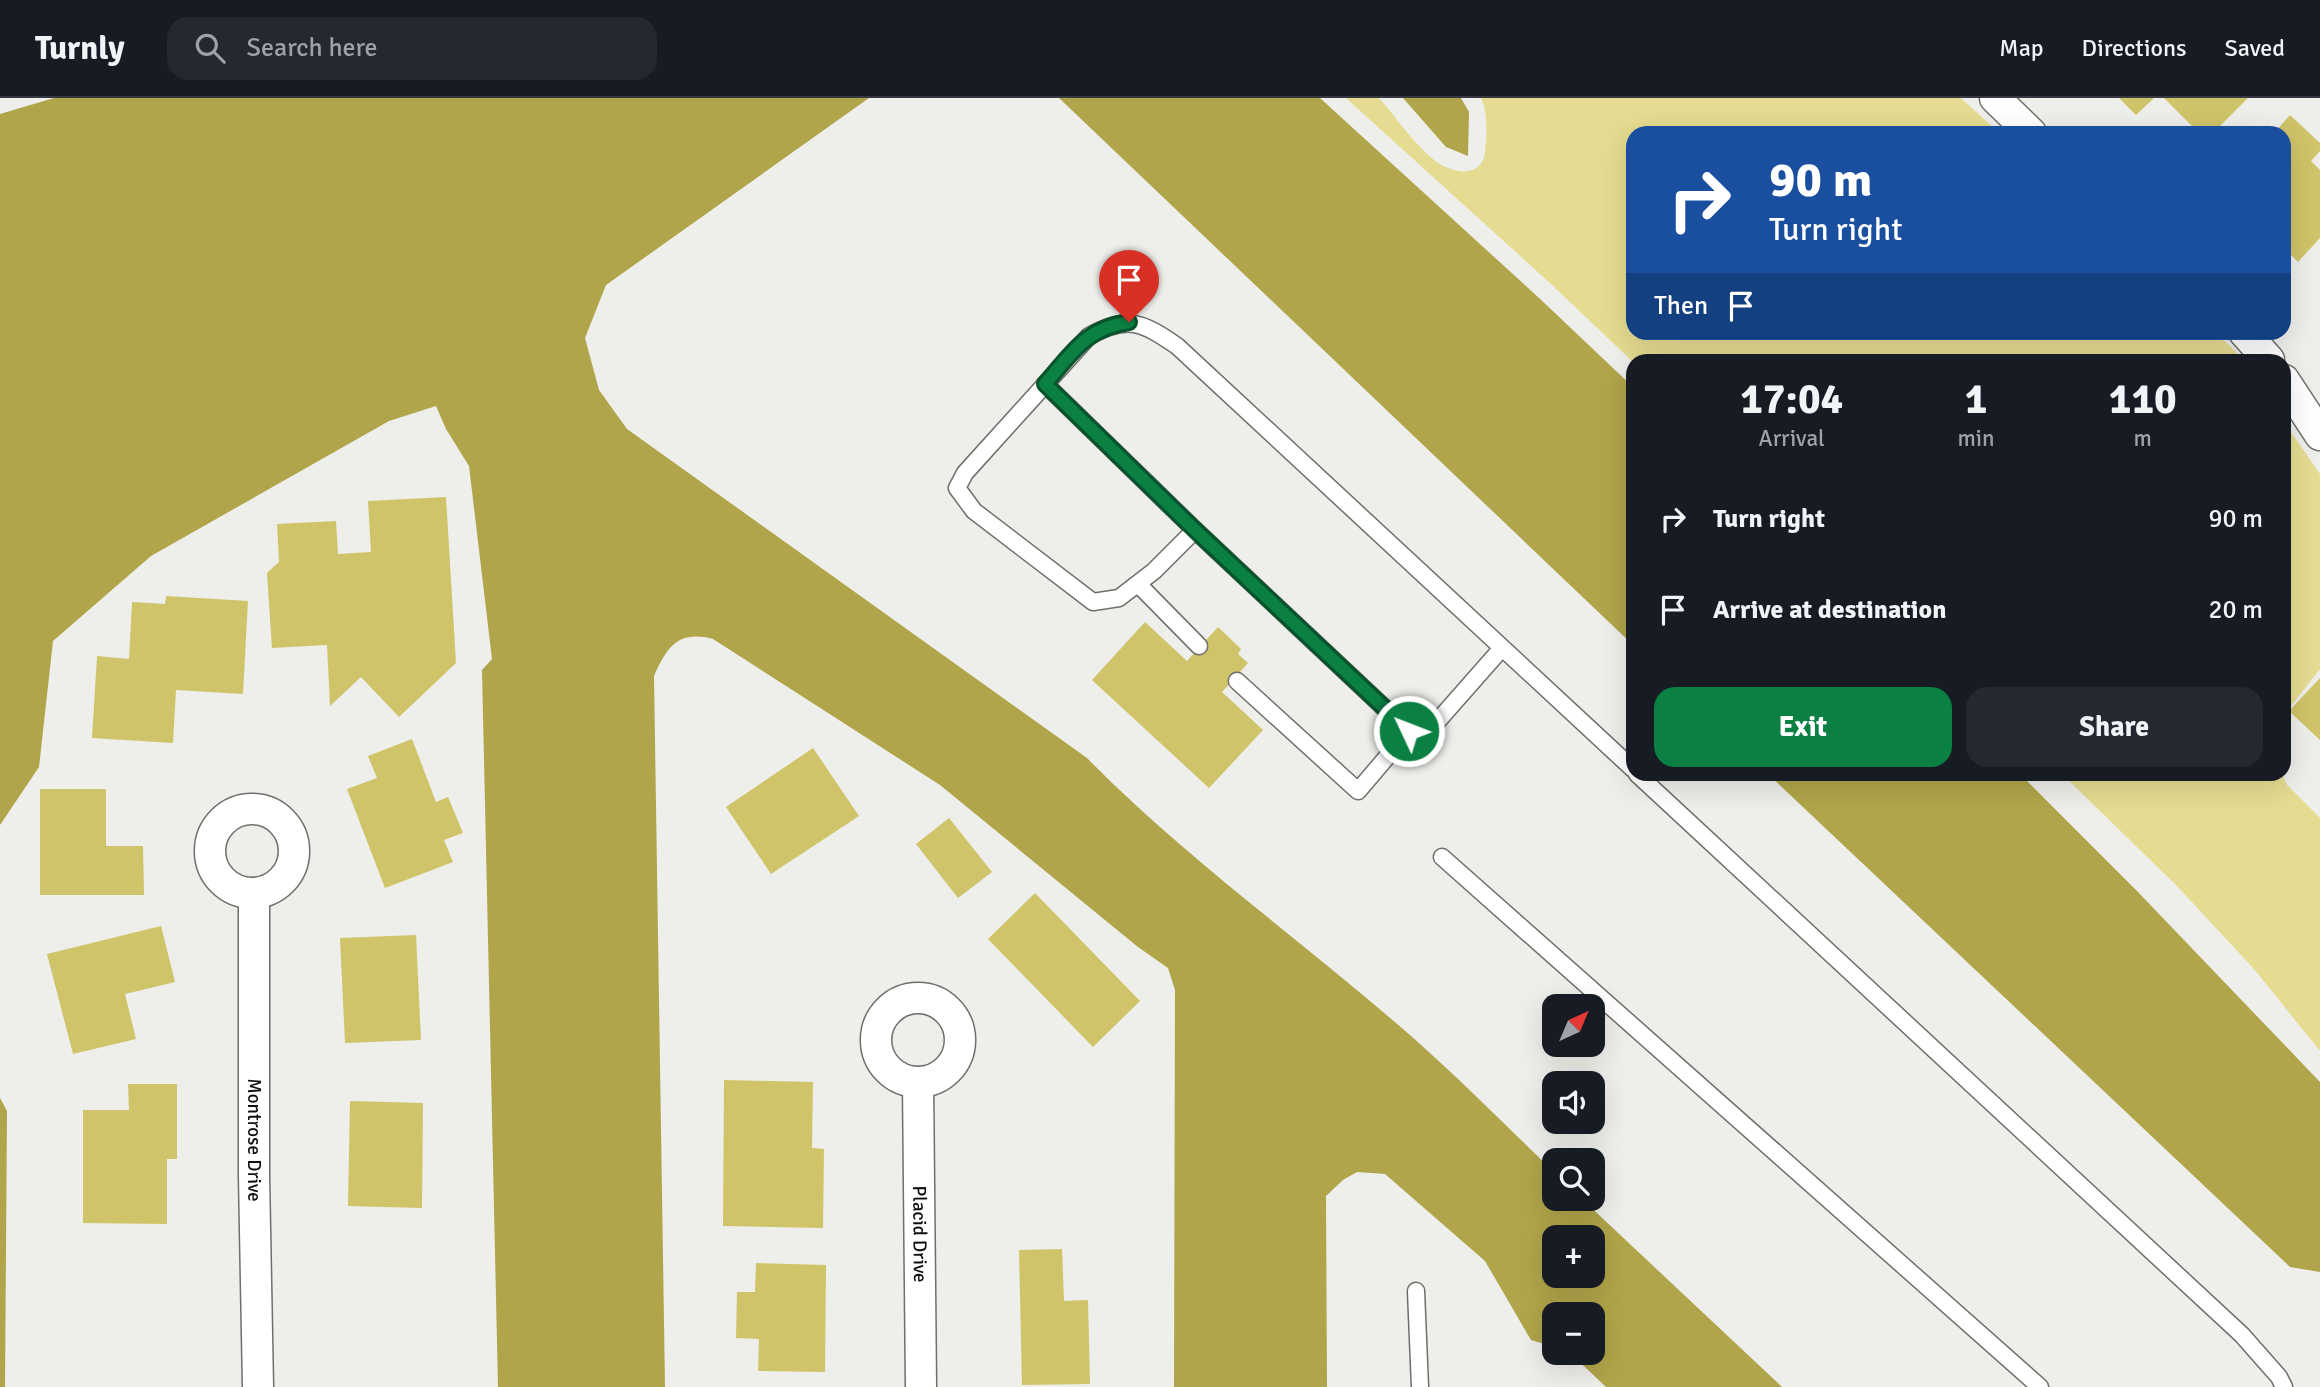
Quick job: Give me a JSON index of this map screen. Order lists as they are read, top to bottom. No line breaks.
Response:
{"streets":{"street":["Montrose Drive","Placid Drive"]},"north":"top right","page":{"header":"Turnly","search":"Search here","nav":["Map","Directions","Saved"],"turn":["90 m","Turn right"],"then":"Then","eta":["17:04","Arrival","1","min","110","m"],"list":[{"name":"Turn right","value":"90 m"},{"name":"Arrive at destination","value":"20 m"}],"buttons":["Exit","Share"],"map_buttons":["+","−"]}}
